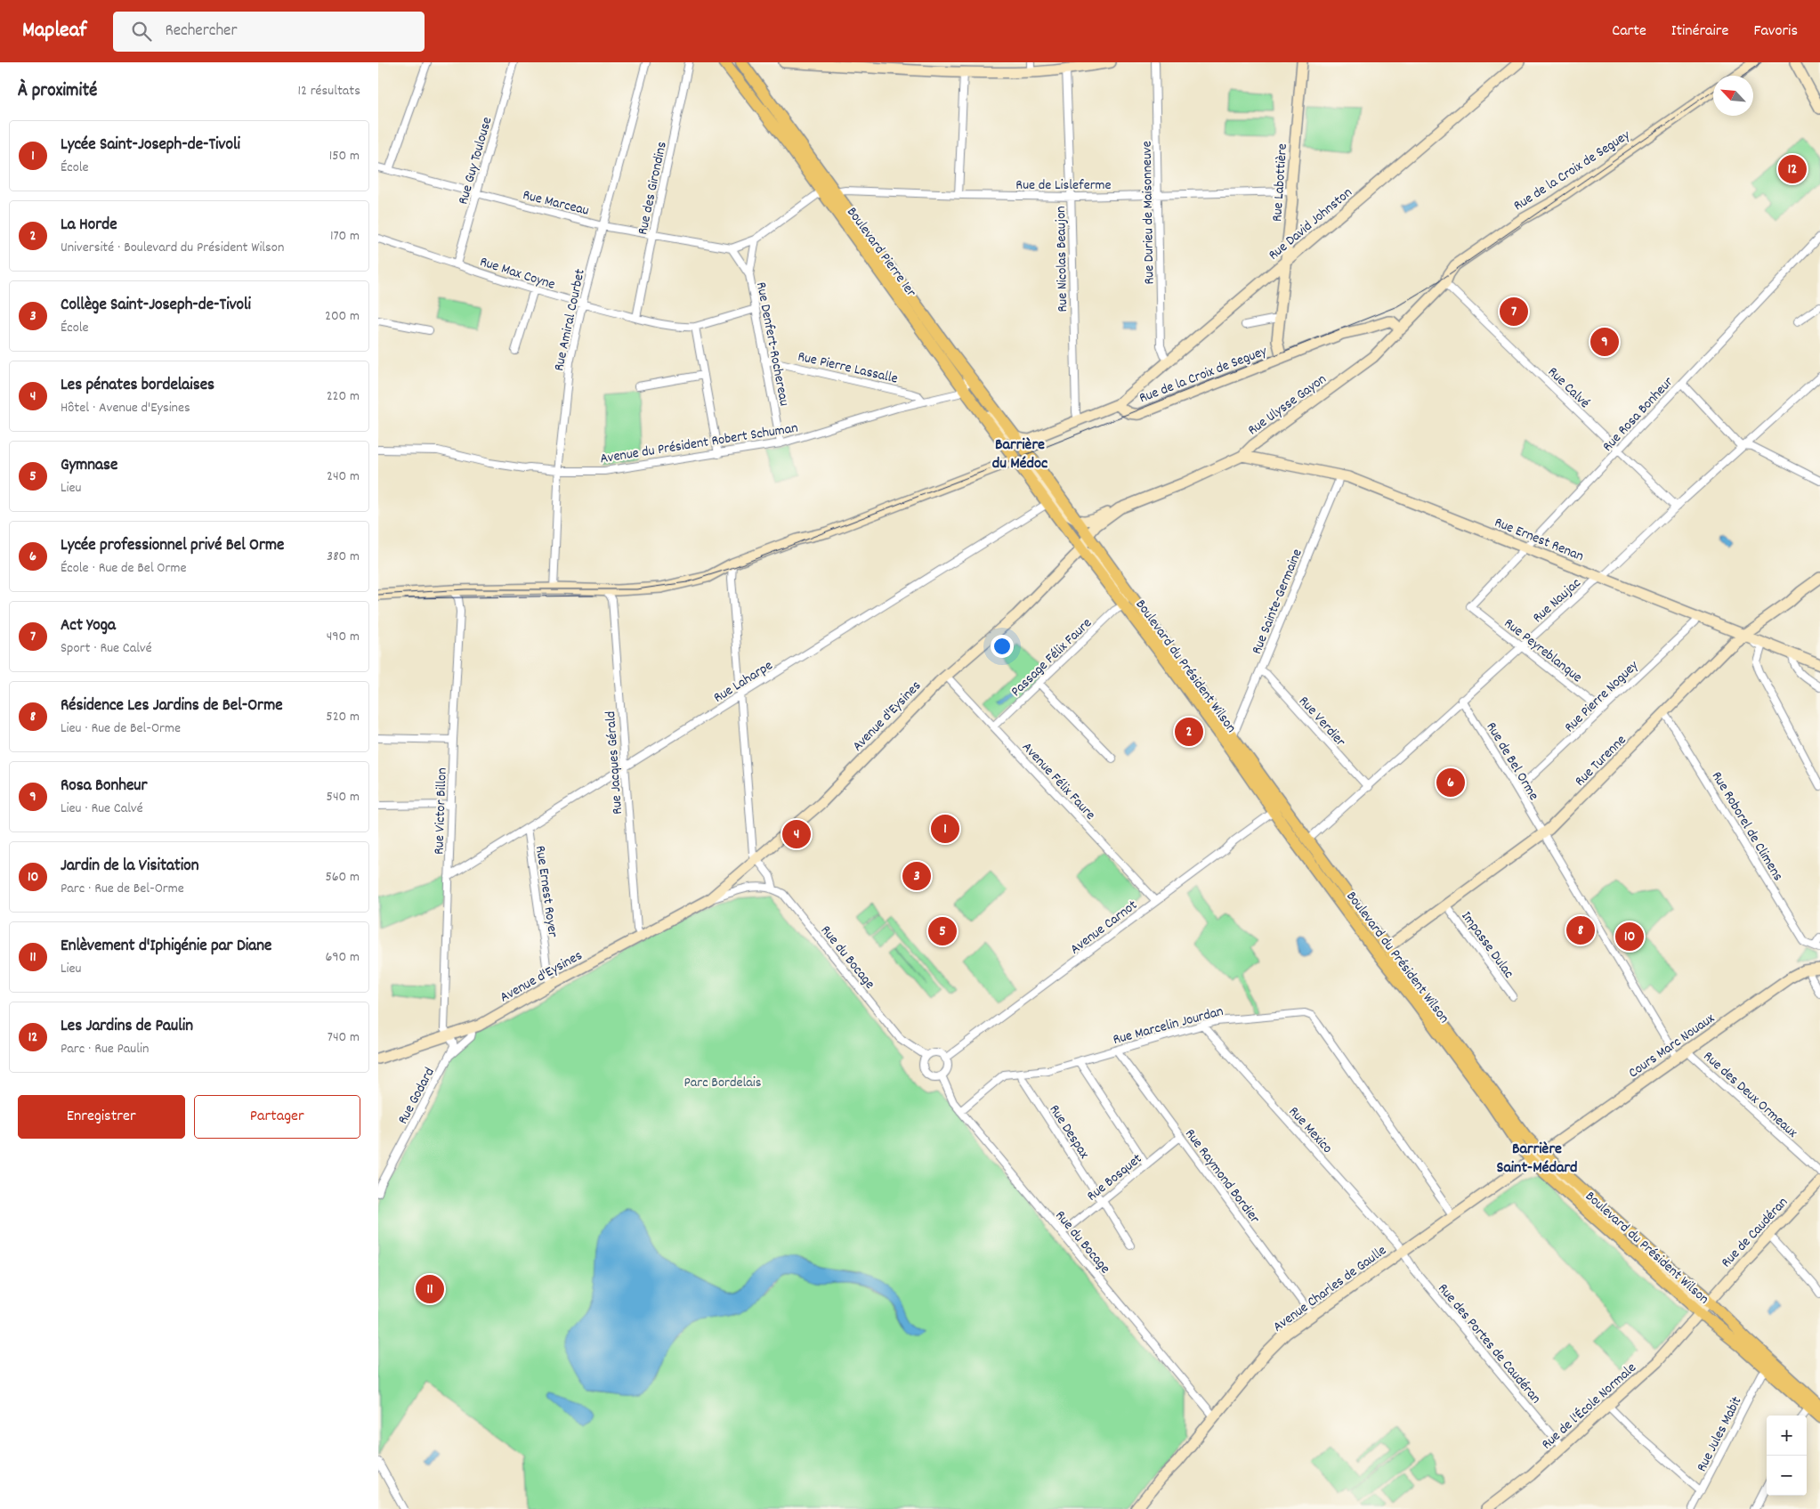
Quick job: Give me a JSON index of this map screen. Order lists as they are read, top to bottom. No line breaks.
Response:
{"streets":{"main road":["Boulevard Pierre 1er","Boulevard du Président Wilson"],"street":["Rue Guy Toulouse","Rue de la Croix de Seguey","Rue Labottière","Rue de Lisleferme","Rue des Girondins","Rue Marceau","Rue Durieu de Maisonneuve","Rue David Johnston","Rue Nicolas Beaujon","Rue Max Coyne","Rue Amiral Courbet","Rue Denfert-Rochereau","Rue Pierre Lassalle","Rue Calvé","Rue Ulysse Gayon","Rue Rosa Bonheur","Avenue du Président Robert Schuman","Rue Ernest Renan","Rue Naujac","Rue Sainte-Germaine","Rue Peyreblanque","Passage Félix Faure","Rue Laharpe","Rue Pierre Noguey","Avenue d'Eysines","Rue Verdier","Rue Turenne","Rue de Bel Orme","Rue Jacques Gérald","Avenue Félix Faure","Rue Victor Billon","Rue Roborel de Climens","Rue Ernest Royer","Avenue Carnot","Impasse Dulac","Rue du Bocage","Rue Marcelin Jourdan","Cours Marc Nouaux","Rue des Deux Ormeaux","Rue Godard","Rue Mexico","Rue Despax","Rue Raymond Bordier","Rue Bosquet","Rue de Caudéran","Avenue Charles de Gaulle","Rue des Portes de Caudéran","Rue de l'École Normale","Rue Jules Mabit"]},"crossings":[["Rue Guy Toulouse","Rue Marceau"],["Rue Guy Toulouse","Rue Max Coyne"],["Rue de la Croix de Seguey","Rue Labottière"],["Rue de la Croix de Seguey","Rue David Johnston"],["Rue de la Croix de Seguey","Rue Calvé"],["Rue de la Croix de Seguey","Rue Ulysse Gayon"],["Rue Labottière","Rue de Lisleferme"],["Rue Labottière","Rue David Johnston"],["Rue de Lisleferme","Rue Durieu de Maisonneuve"],["Rue de Lisleferme","Boulevard Pierre 1er"],["Rue de Lisleferme","Rue Nicolas Beaujon"],["Rue des Girondins","Rue Marceau"],["Rue des Girondins","Rue Max Coyne"],["Rue Marceau","Rue Amiral Courbet"],["Rue Durieu de Maisonneuve","Rue David Johnston"],["Boulevard Pierre 1er","Avenue du Président Robert Schuman"],["Boulevard Pierre 1er","Boulevard du Président Wilson"],["Rue Max Coyne","Rue Amiral Courbet"],["Rue Max Coyne","Rue Denfert-Rochereau"],["Rue Amiral Courbet","Avenue du Président Robert Schuman"],["Rue Denfert-Rochereau","Rue Pierre Lassalle"],["Rue Denfert-Rochereau","Avenue du Président Robert Schuman"],["Rue Pierre Lassalle","Avenue du Président Robert Schuman"],["Rue Calvé","Rue Ulysse Gayon"],["Rue Calvé","Rue Rosa Bonheur"],["Rue Calvé","Rue Naujac"],["Rue Ulysse Gayon","Rue Ernest Renan"],["Rue Ulysse Gayon","Boulevard du Président Wilson"],["Rue Ulysse Gayon","Avenue d'Eysines"],["Rue Rosa Bonheur","Rue Ernest Renan"],["Rue Rosa Bonheur","Rue Peyreblanque"],["Rue Ernest Renan","Rue Naujac"],["Rue Ernest Renan","Rue Sainte-Germaine"],["Rue Ernest Renan","Rue Pierre Noguey"],["Rue Ernest Renan","Rue Turenne"],["Rue Naujac","Rue Peyreblanque"],["Rue Naujac","Boulevard du Président Wilson"],["Rue Naujac","Rue Verdier"],["Rue Naujac","Rue de Bel Orme"],["Rue Sainte-Germaine","Boulevard du Président Wilson"],["Rue Sainte-Germaine","Rue Verdier"],["Rue Peyreblanque","Rue Pierre Noguey"],["Passage Félix Faure","Boulevard du Président Wilson"],["Passage Félix Faure","Avenue Félix Faure"],["Boulevard du Président Wilson","Rue Laharpe"],["Boulevard du Président Wilson","Avenue d'Eysines"],["Boulevard du Président Wilson","Rue Turenne"],["Boulevard du Président Wilson","Avenue Carnot"],["Boulevard du Président Wilson","Cours Marc Nouaux"],["Boulevard du Président Wilson","Rue de Caudéran"],["Boulevard du Président Wilson","Avenue Charles de Gaulle"],["Boulevard du Président Wilson","Rue de l'École Normale"],["Boulevard du Président Wilson","Rue Jules Mabit"],["Rue Laharpe","Rue Jacques Gérald"],["Rue Laharpe","Rue Victor Billon"],["Rue Laharpe","Rue Ernest Royer"],["Rue Pierre Noguey","Rue de Bel Orme"],["Avenue d'Eysines","Rue Jacques Gérald"],["Avenue d'Eysines","Avenue Félix Faure"],["Avenue d'Eysines","Rue Victor Billon"],["Avenue d'Eysines","Rue Ernest Royer"],["Avenue d'Eysines","Rue du Bocage"],["Rue Turenne","Rue de Bel Orme"],["Rue Turenne","Rue Roborel de Climens"],["Rue Turenne","Impasse Dulac"],["Rue de Bel Orme","Cours Marc Nouaux"],["Avenue Félix Faure","Avenue Carnot"],["Rue Victor Billon","Rue Godard"],["Avenue Carnot","Rue du Bocage"],["Rue du Bocage","Rue Marcelin Jourdan"],["Rue du Bocage","Rue Bosquet"],["Rue du Bocage","Avenue Charles de Gaulle"],["Rue Marcelin Jourdan","Rue Mexico"],["Rue Marcelin Jourdan","Rue Despax"],["Rue Marcelin Jourdan","Rue Raymond Bordier"],["Rue Marcelin Jourdan","Avenue Charles de Gaulle"],["Cours Marc Nouaux","Rue des Deux Ormeaux"],["Cours Marc Nouaux","Avenue Charles de Gaulle"],["Rue Mexico","Avenue Charles de Gaulle"],["Rue Mexico","Rue des Portes de Caudéran"],["Rue Despax","Rue Bosquet"],["Rue Raymond Bordier","Rue Bosquet"],["Rue Raymond Bordier","Avenue Charles de Gaulle"],["Rue de Caudéran","Rue de l'École Normale"],["Avenue Charles de Gaulle","Rue des Portes de Caudéran"],["Rue des Portes de Caudéran","Rue de l'École Normale"]],"districts":["Barrière du Médoc","Barrière Saint-Médard"],"parks":["Parc Bordelais"],"north":"top left","page":{"header":"Mapleaf","search":"Rechercher","nav":["Carte","Itinéraire","Favoris"],"heading":["À proximité","12 résultats"],"list":[{"mark":"1","name":"Lycée Saint-Joseph-de-Tivoli","note":"École","value":"150 m"},{"mark":"2","name":"La Horde","note":"Université · Boulevard du Président Wilson","value":"170 m"},{"mark":"3","name":"Collège Saint-Joseph-de-Tivoli","note":"École","value":"200 m"},{"mark":"4","name":"Les pénates bordelaises","note":"Hôtel · Avenue d'Eysines","value":"220 m"},{"mark":"5","name":"Gymnase","note":"Lieu","value":"240 m"},{"mark":"6","name":"Lycée professionnel privé Bel Orme","note":"École · Rue de Bel Orme","value":"380 m"},{"mark":"7","name":"Act Yoga","note":"Sport · Rue Calvé","value":"490 m"},{"mark":"8","name":"Résidence Les Jardins de Bel-Orme","note":"Lieu · Rue de Bel-Orme","value":"520 m"},{"mark":"9","name":"Rosa Bonheur","note":"Lieu · Rue Calvé","value":"540 m"},{"mark":"10","name":"Jardin de la Visitation","note":"Parc · Rue de Bel-Orme","value":"560 m"},{"mark":"11","name":"Enlèvement d'Iphigénie par Diane","note":"Lieu","value":"690 m"},{"mark":"12","name":"Les Jardins de Paulin","note":"Parc · Rue Paulin","value":"740 m"}],"pins":["12","7","9","2","6","1","4","3","8","5","10","11"],"buttons":["Enregistrer","Partager"],"map_buttons":["+","−"]}}
